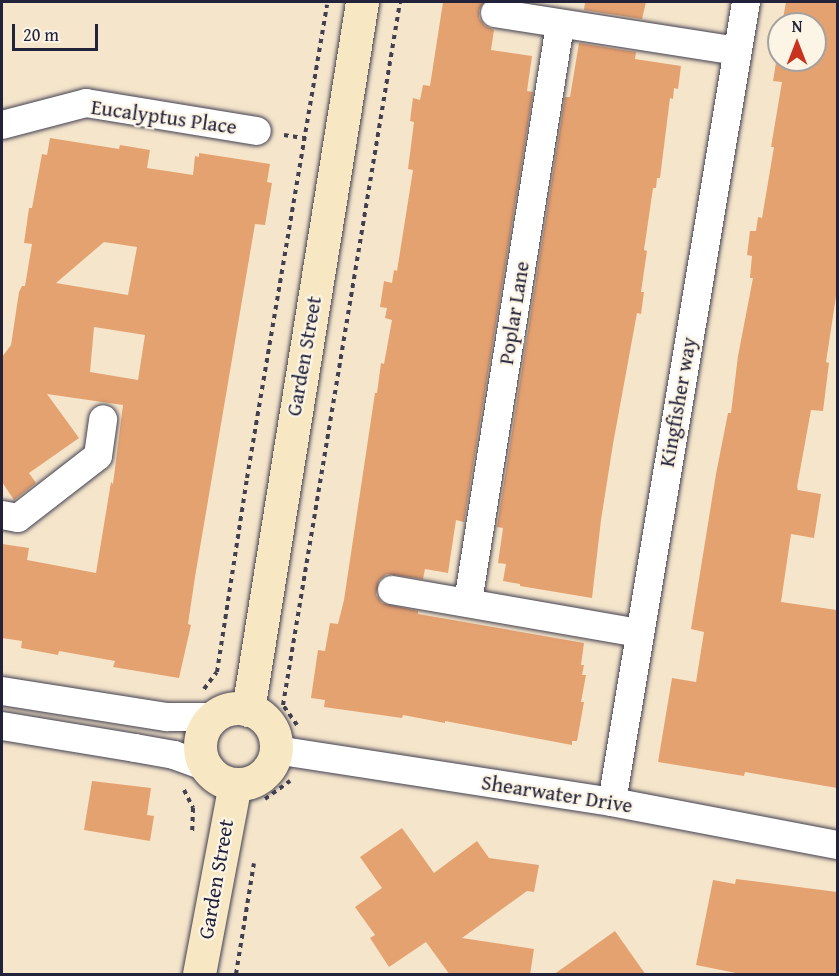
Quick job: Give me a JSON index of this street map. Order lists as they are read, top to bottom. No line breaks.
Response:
{"streets":{"street":["Eucalyptus Place","Poplar Lane","Garden Street","Kingfisher way","Shearwater Drive"]},"crossings":[["Garden Street","Shearwater Drive"],["Kingfisher way","Shearwater Drive"]],"scale_bar":"20 m","north":"top"}
